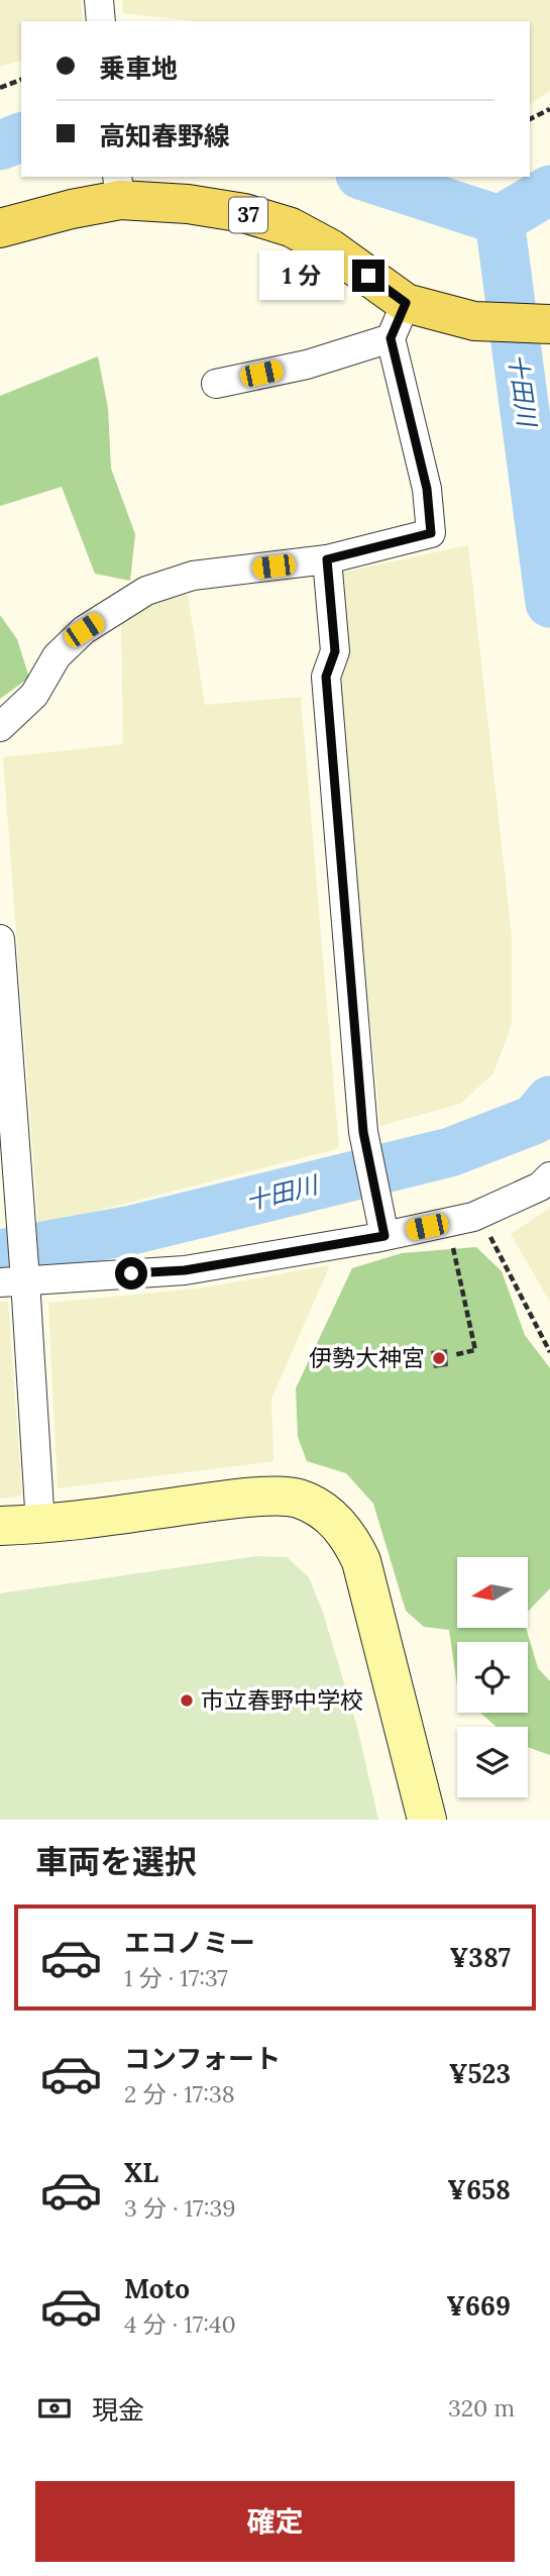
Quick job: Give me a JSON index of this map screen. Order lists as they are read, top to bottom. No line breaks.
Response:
{"streets":{"main road":["37"]},"water":["十田川"],"places":["伊勢大神宮","市立春野中学校"],"north":"left","page":{"banner":["乗車地","高知春野線"],"bubble":"1 分","heading":"車両を選択","list":[{"name":"エコノミー","note":"1 分 · 17:37","value":"¥387"},{"name":"コンフォート","note":"2 分 · 17:38","value":"¥523"},{"name":"XL","note":"3 分 · 17:39","value":"¥658"},{"name":"Moto","note":"4 分 · 17:40","value":"¥669"}],"pay":["現金","320 m"],"buttons":"確定"}}
